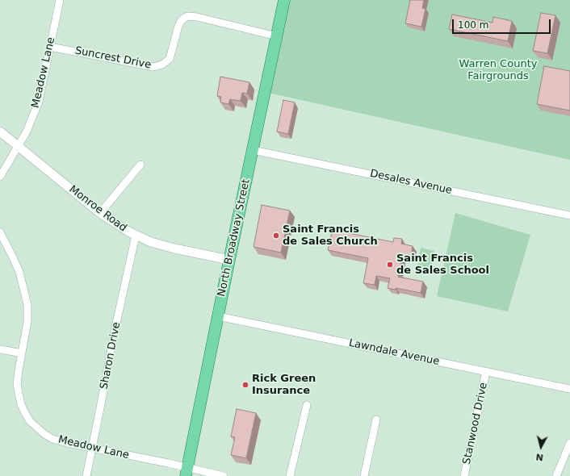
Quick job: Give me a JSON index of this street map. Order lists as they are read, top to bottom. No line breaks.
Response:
{"streets":{"main road":["North Broadway Street"],"street":["Suncrest Drive","Meadow Lane","Desales Avenue","Monroe Road","Lawndale Avenue","Sharon Drive","Stanwood Drive"]},"crossings":[["Suncrest Drive","Meadow Lane"],["Suncrest Drive","North Broadway Street"],["Meadow Lane","Monroe Road"],["Meadow Lane","North Broadway Street"],["Meadow Lane","Sharon Drive"],["Desales Avenue","North Broadway Street"],["Monroe Road","North Broadway Street"],["Monroe Road","Sharon Drive"],["North Broadway Street","Lawndale Avenue"],["Lawndale Avenue","Stanwood Drive"]],"parks":["Warren County Fairgrounds"],"places":["Saint Francis de Sales Church","Saint Francis de Sales School","Rick Green Insurance"],"scale_bar":"100 m","north":"bottom"}
